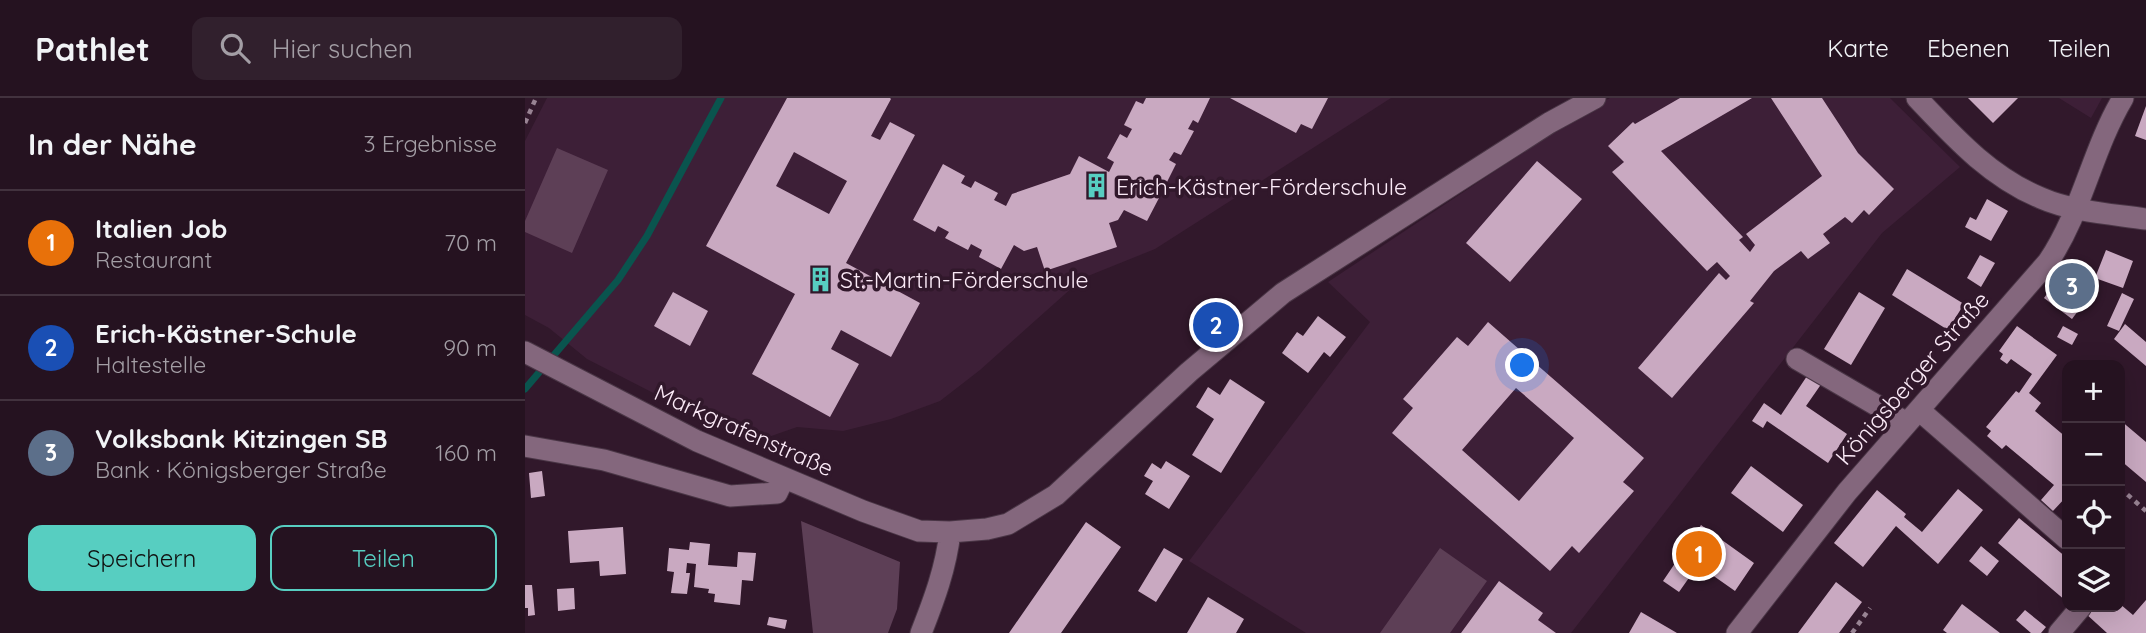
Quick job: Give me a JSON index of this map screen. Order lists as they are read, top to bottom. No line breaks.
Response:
{"streets":{"street":["Königsberger Straße","Markgrafenstraße"]},"places":{"building":["Erich-Kästner-Förderschule","St.-Martin-Förderschule"]},"page":{"header":"Pathlet","search":"Hier suchen","nav":["Karte","Ebenen","Teilen"],"heading":["In der Nähe","3 Ergebnisse"],"list":[{"mark":"1","name":"Italien Job","note":"Restaurant","value":"70 m"},{"mark":"2","name":"Erich-Kästner-Schule","note":"Haltestelle","value":"90 m"},{"mark":"3","name":"Volksbank Kitzingen SB","note":"Bank · Königsberger Straße","value":"160 m"}],"pins":["3","2","1"],"map_buttons":["+","−"],"buttons":["Speichern","Teilen"]}}
